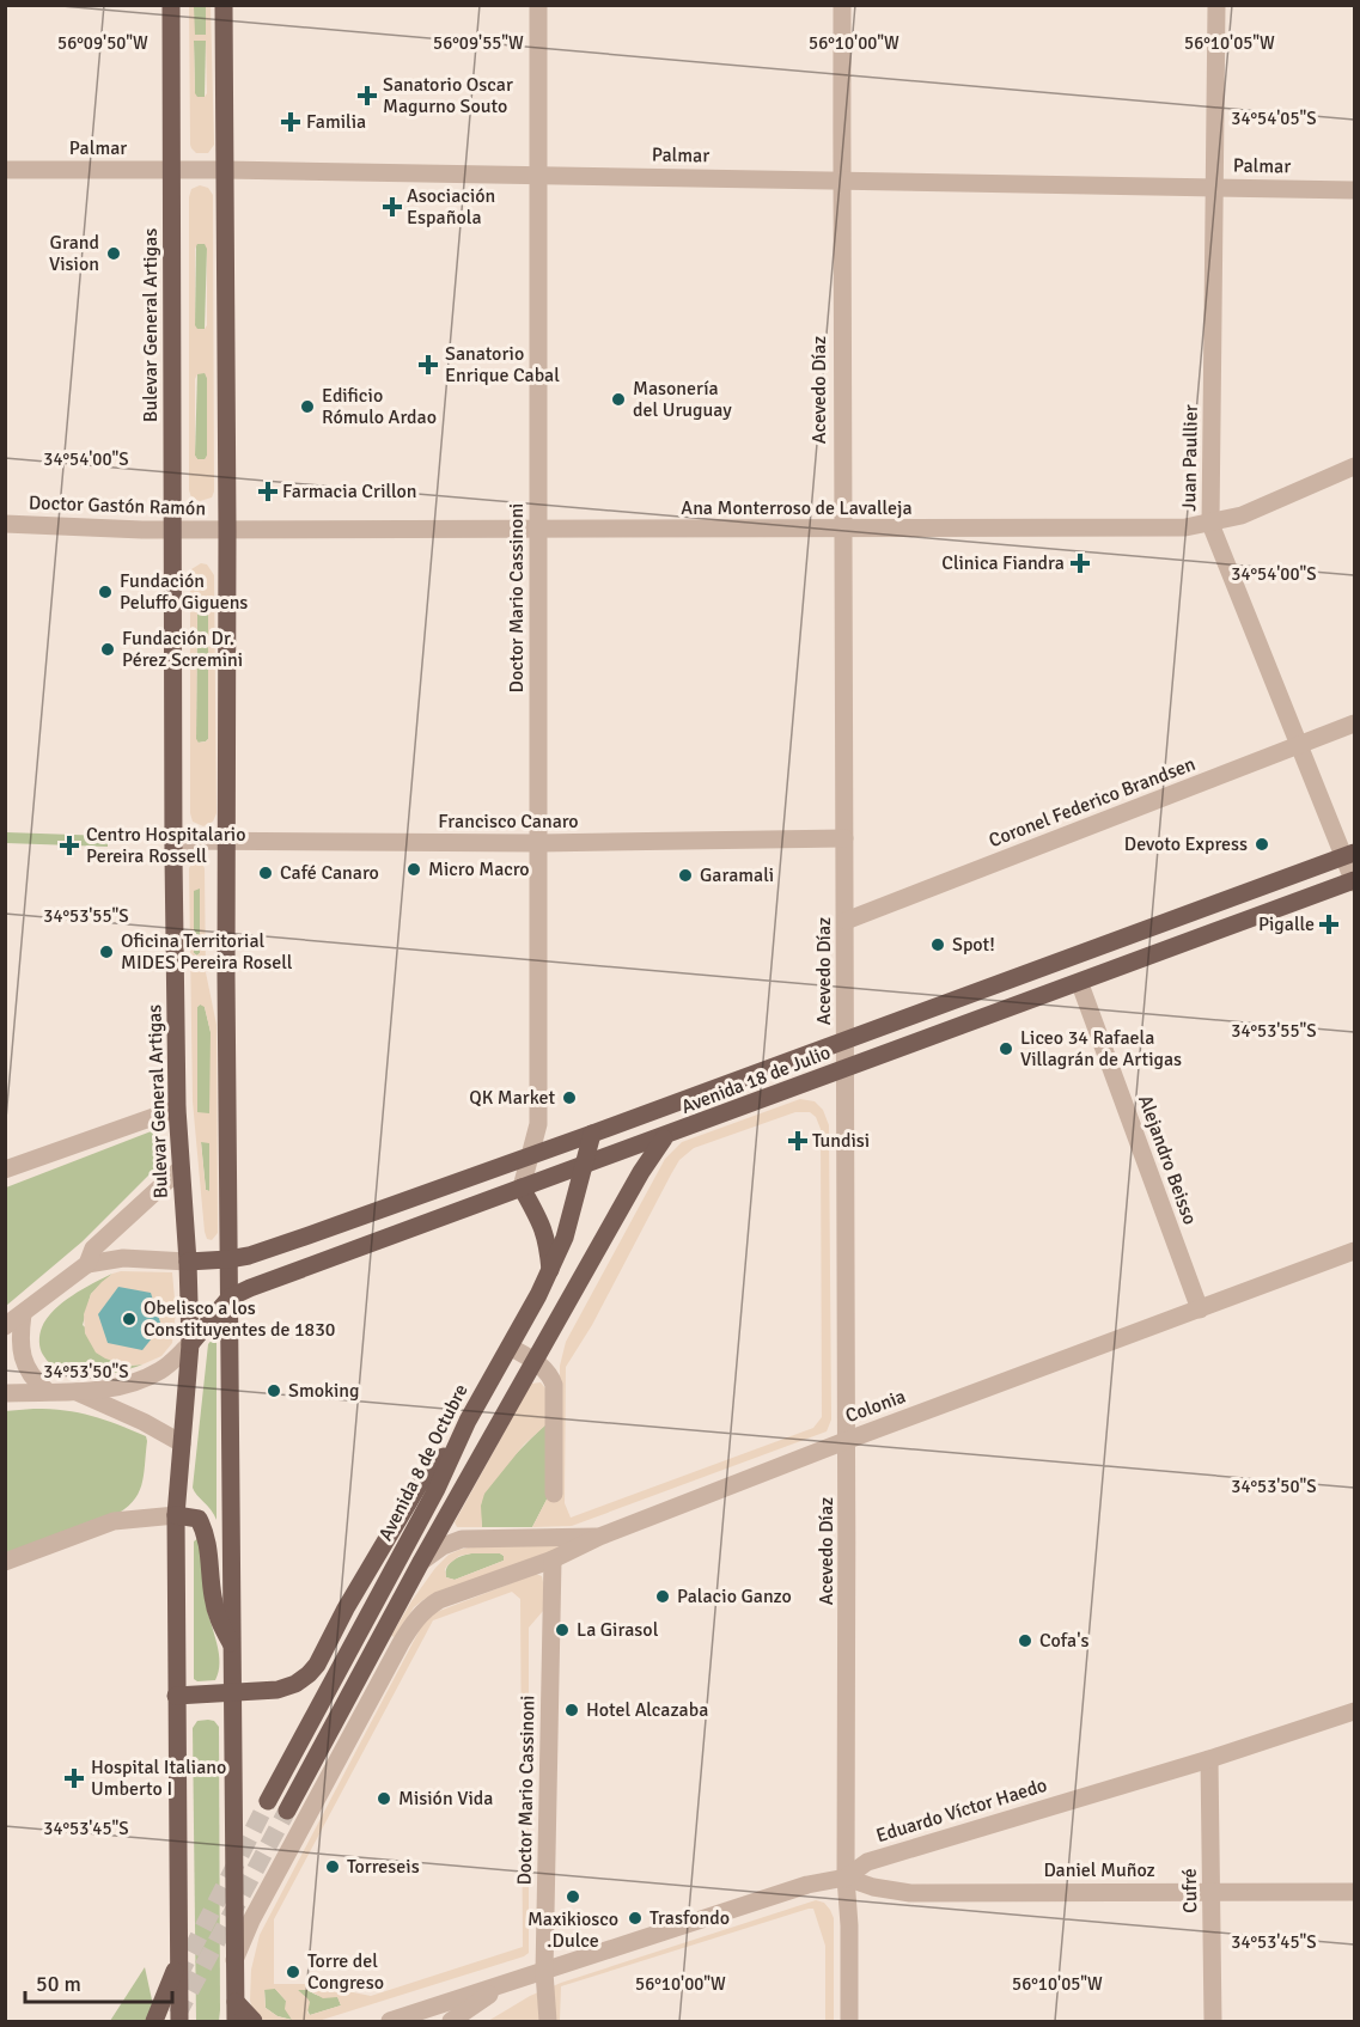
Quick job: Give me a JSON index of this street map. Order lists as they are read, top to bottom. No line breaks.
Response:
{"streets":{"main road":["Bulevar General Artigas","Avenida 18 de Julio","Avenida 8 de Octubre"],"street":["Palmar","Acevedo Díaz","Juan Paullier","Doctor Gastón Ramón","Ana Monterroso de Lavalleja","Doctor Mario Cassinoni","Coronel Federico Brandsen","Francisco Canaro","Alejandro Beisso","Colonia","Eduardo Víctor Haedo","Daniel Muñoz","Cufré"]},"crossings":[["Palmar","Bulevar General Artigas"],["Palmar","Acevedo Díaz"],["Palmar","Juan Paullier"],["Palmar","Doctor Mario Cassinoni"],["Bulevar General Artigas","Doctor Gastón Ramón"],["Bulevar General Artigas","Francisco Canaro"],["Bulevar General Artigas","Avenida 18 de Julio"],["Acevedo Díaz","Ana Monterroso de Lavalleja"],["Acevedo Díaz","Coronel Federico Brandsen"],["Acevedo Díaz","Francisco Canaro"],["Acevedo Díaz","Avenida 18 de Julio"],["Acevedo Díaz","Colonia"],["Acevedo Díaz","Eduardo Víctor Haedo"],["Acevedo Díaz","Daniel Muñoz"],["Juan Paullier","Ana Monterroso de Lavalleja"],["Juan Paullier","Coronel Federico Brandsen"],["Juan Paullier","Avenida 18 de Julio"],["Doctor Gastón Ramón","Ana Monterroso de Lavalleja"],["Ana Monterroso de Lavalleja","Doctor Mario Cassinoni"],["Doctor Mario Cassinoni","Francisco Canaro"],["Doctor Mario Cassinoni","Avenida 18 de Julio"],["Doctor Mario Cassinoni","Colonia"],["Doctor Mario Cassinoni","Eduardo Víctor Haedo"],["Avenida 18 de Julio","Alejandro Beisso"],["Avenida 18 de Julio","Avenida 8 de Octubre"],["Alejandro Beisso","Colonia"],["Eduardo Víctor Haedo","Daniel Muñoz"],["Eduardo Víctor Haedo","Cufré"],["Daniel Muñoz","Cufré"]],"places":{"health":["Sanatorio Oscar Magurno Souto","Familia","Asociación Española","Sanatorio Enrique Cabal","Farmacia Crillon","Clinica Fiandra","Centro Hospitalario Pereira Rossell","Pigalle","Tundisi","Hospital Italiano Umberto I"],"other":["Grand Vision","Masonería del Uruguay","Edificio Rómulo Ardao","Fundación Peluffo Giguens","Fundación Dr. Pérez Scremini","Devoto Express","Micro Macro","Café Canaro","Garamali","Spot!","Oficina Territorial MIDES Pereira Rosell","Liceo 34 Rafaela Villagrán de Artigas","QK Market","Obelisco a los Constituyentes de 1830","Smoking","Palacio Ganzo","La Girasol","Cofa's","Hotel Alcazaba","Misión Vida","Torreseis","Maxikiosco .Dulce","Trasfondo","Torre del Congreso"]},"scale_bar":"50 m","coordinates":["56°09'50\"W","56°09'55\"W","56°10'00\"W","56°10'05\"W","34°54'05\"S","34°54'00\"S","34°53'55\"S","34°53'50\"S","34°53'45\"S"]}
